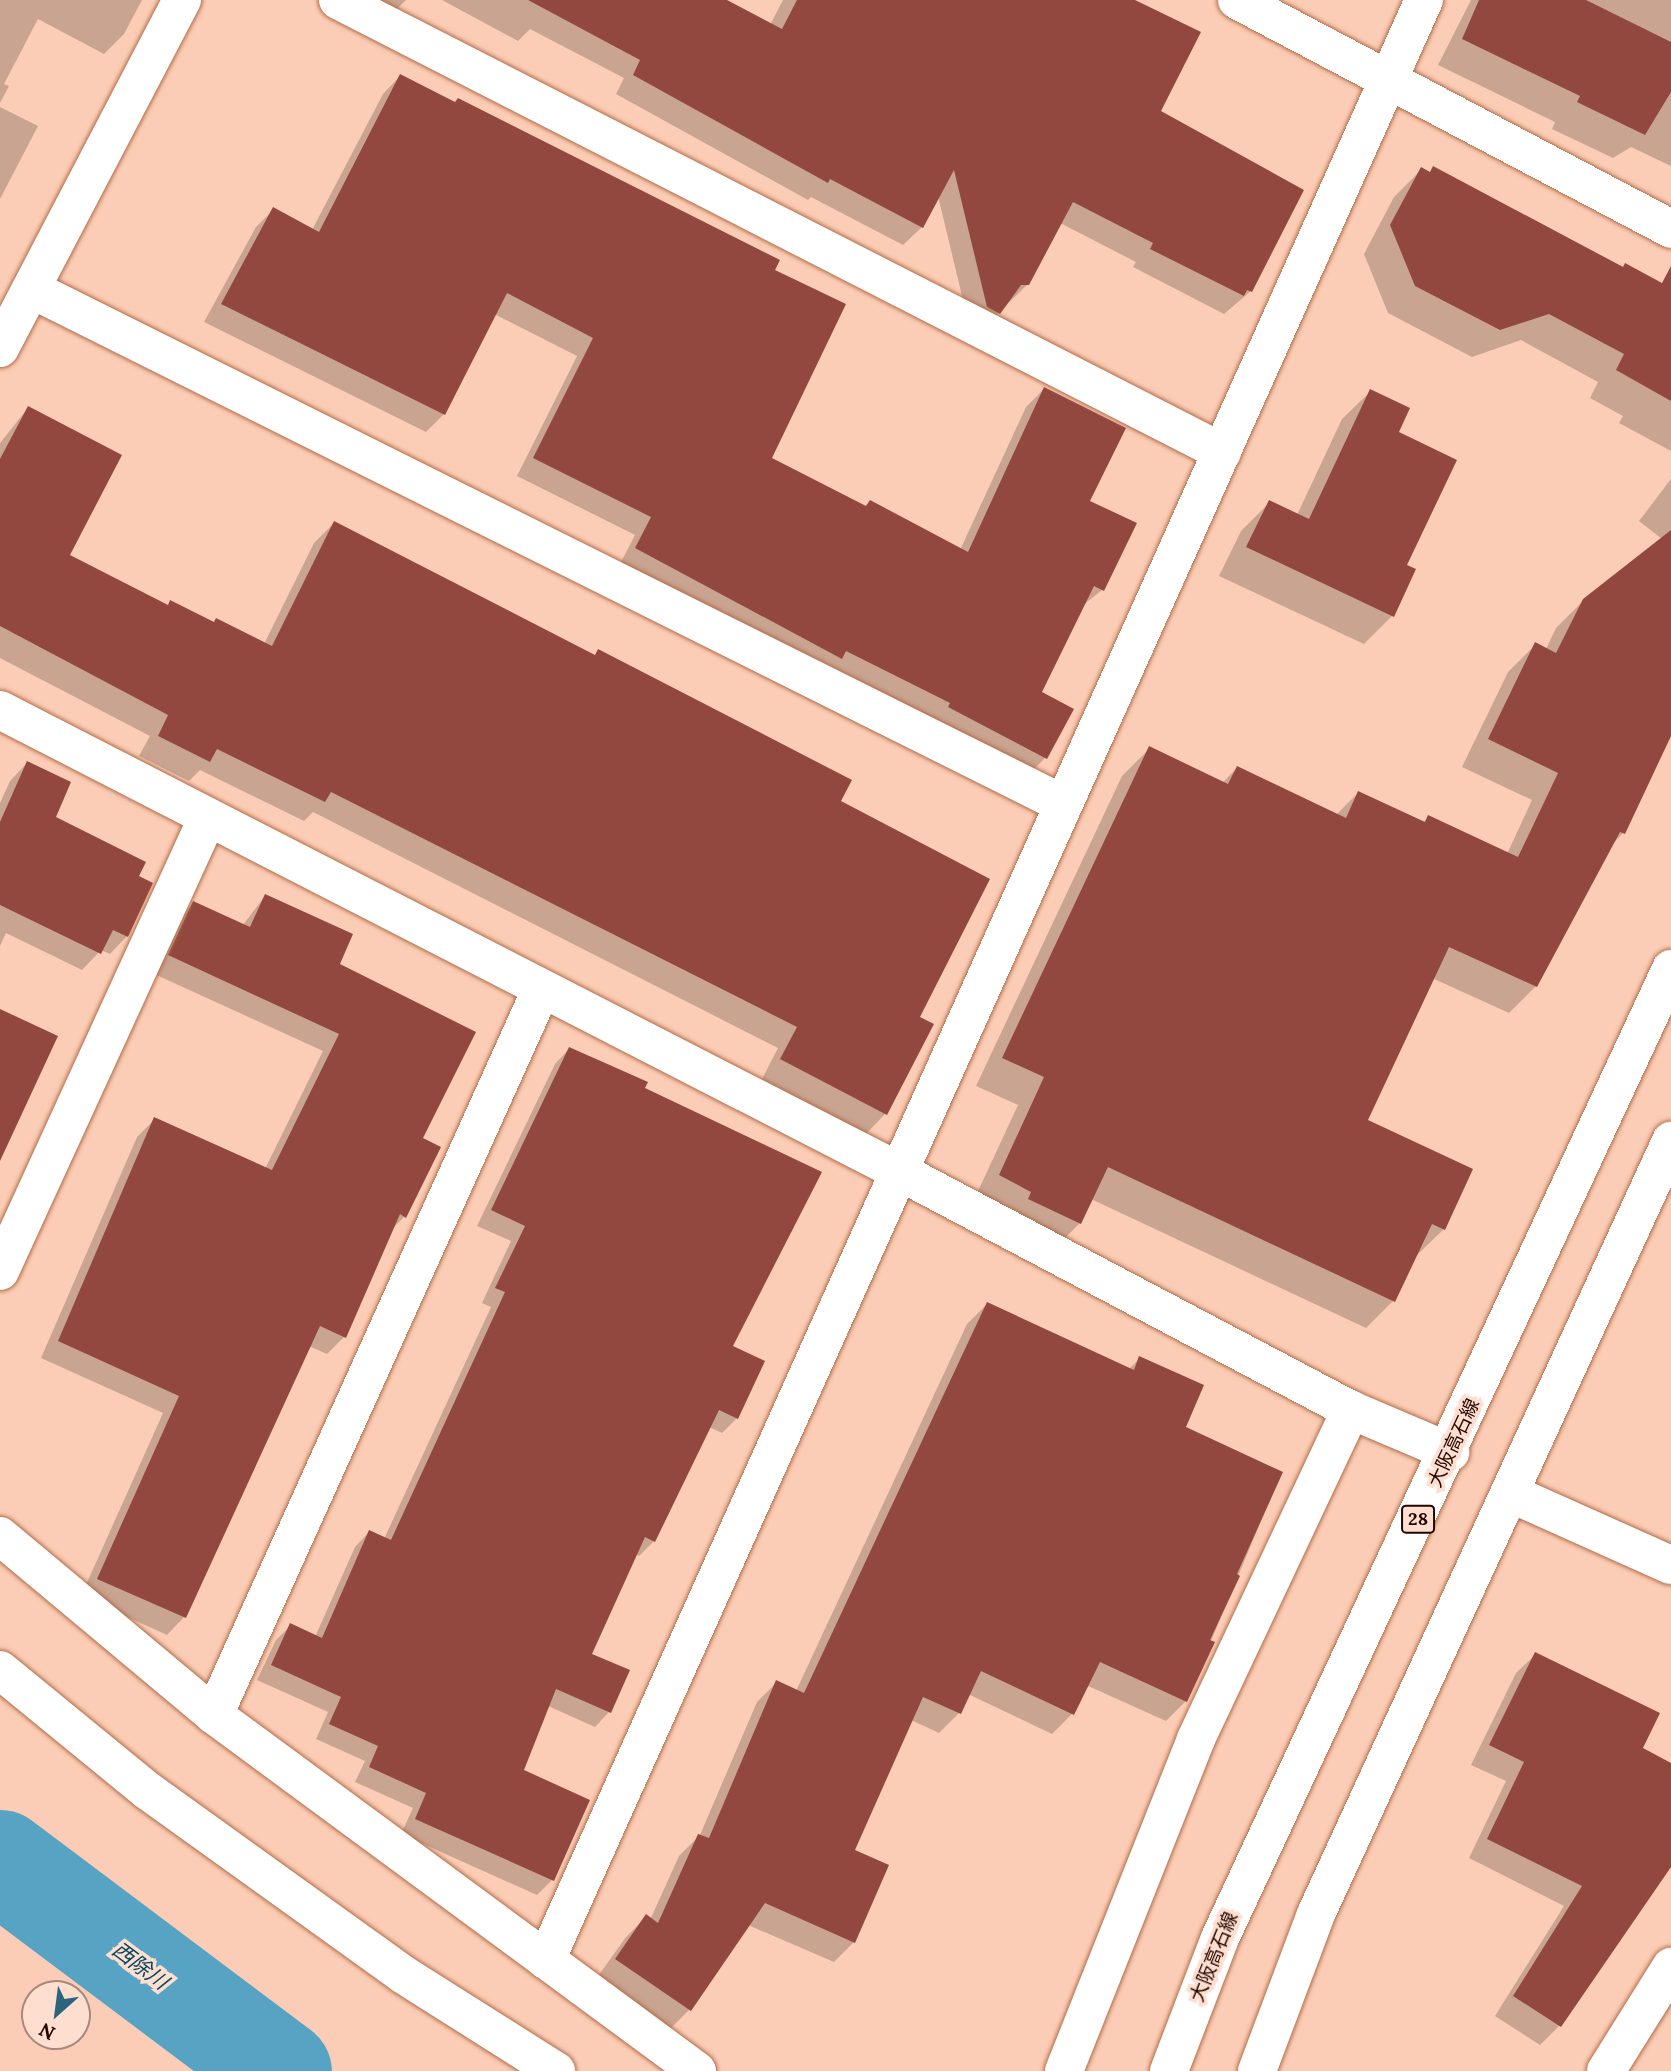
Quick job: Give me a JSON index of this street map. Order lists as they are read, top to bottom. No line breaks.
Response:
{"streets":{"street":["大阪高石線","28"]},"water":["西除川"],"north":"bottom left"}
